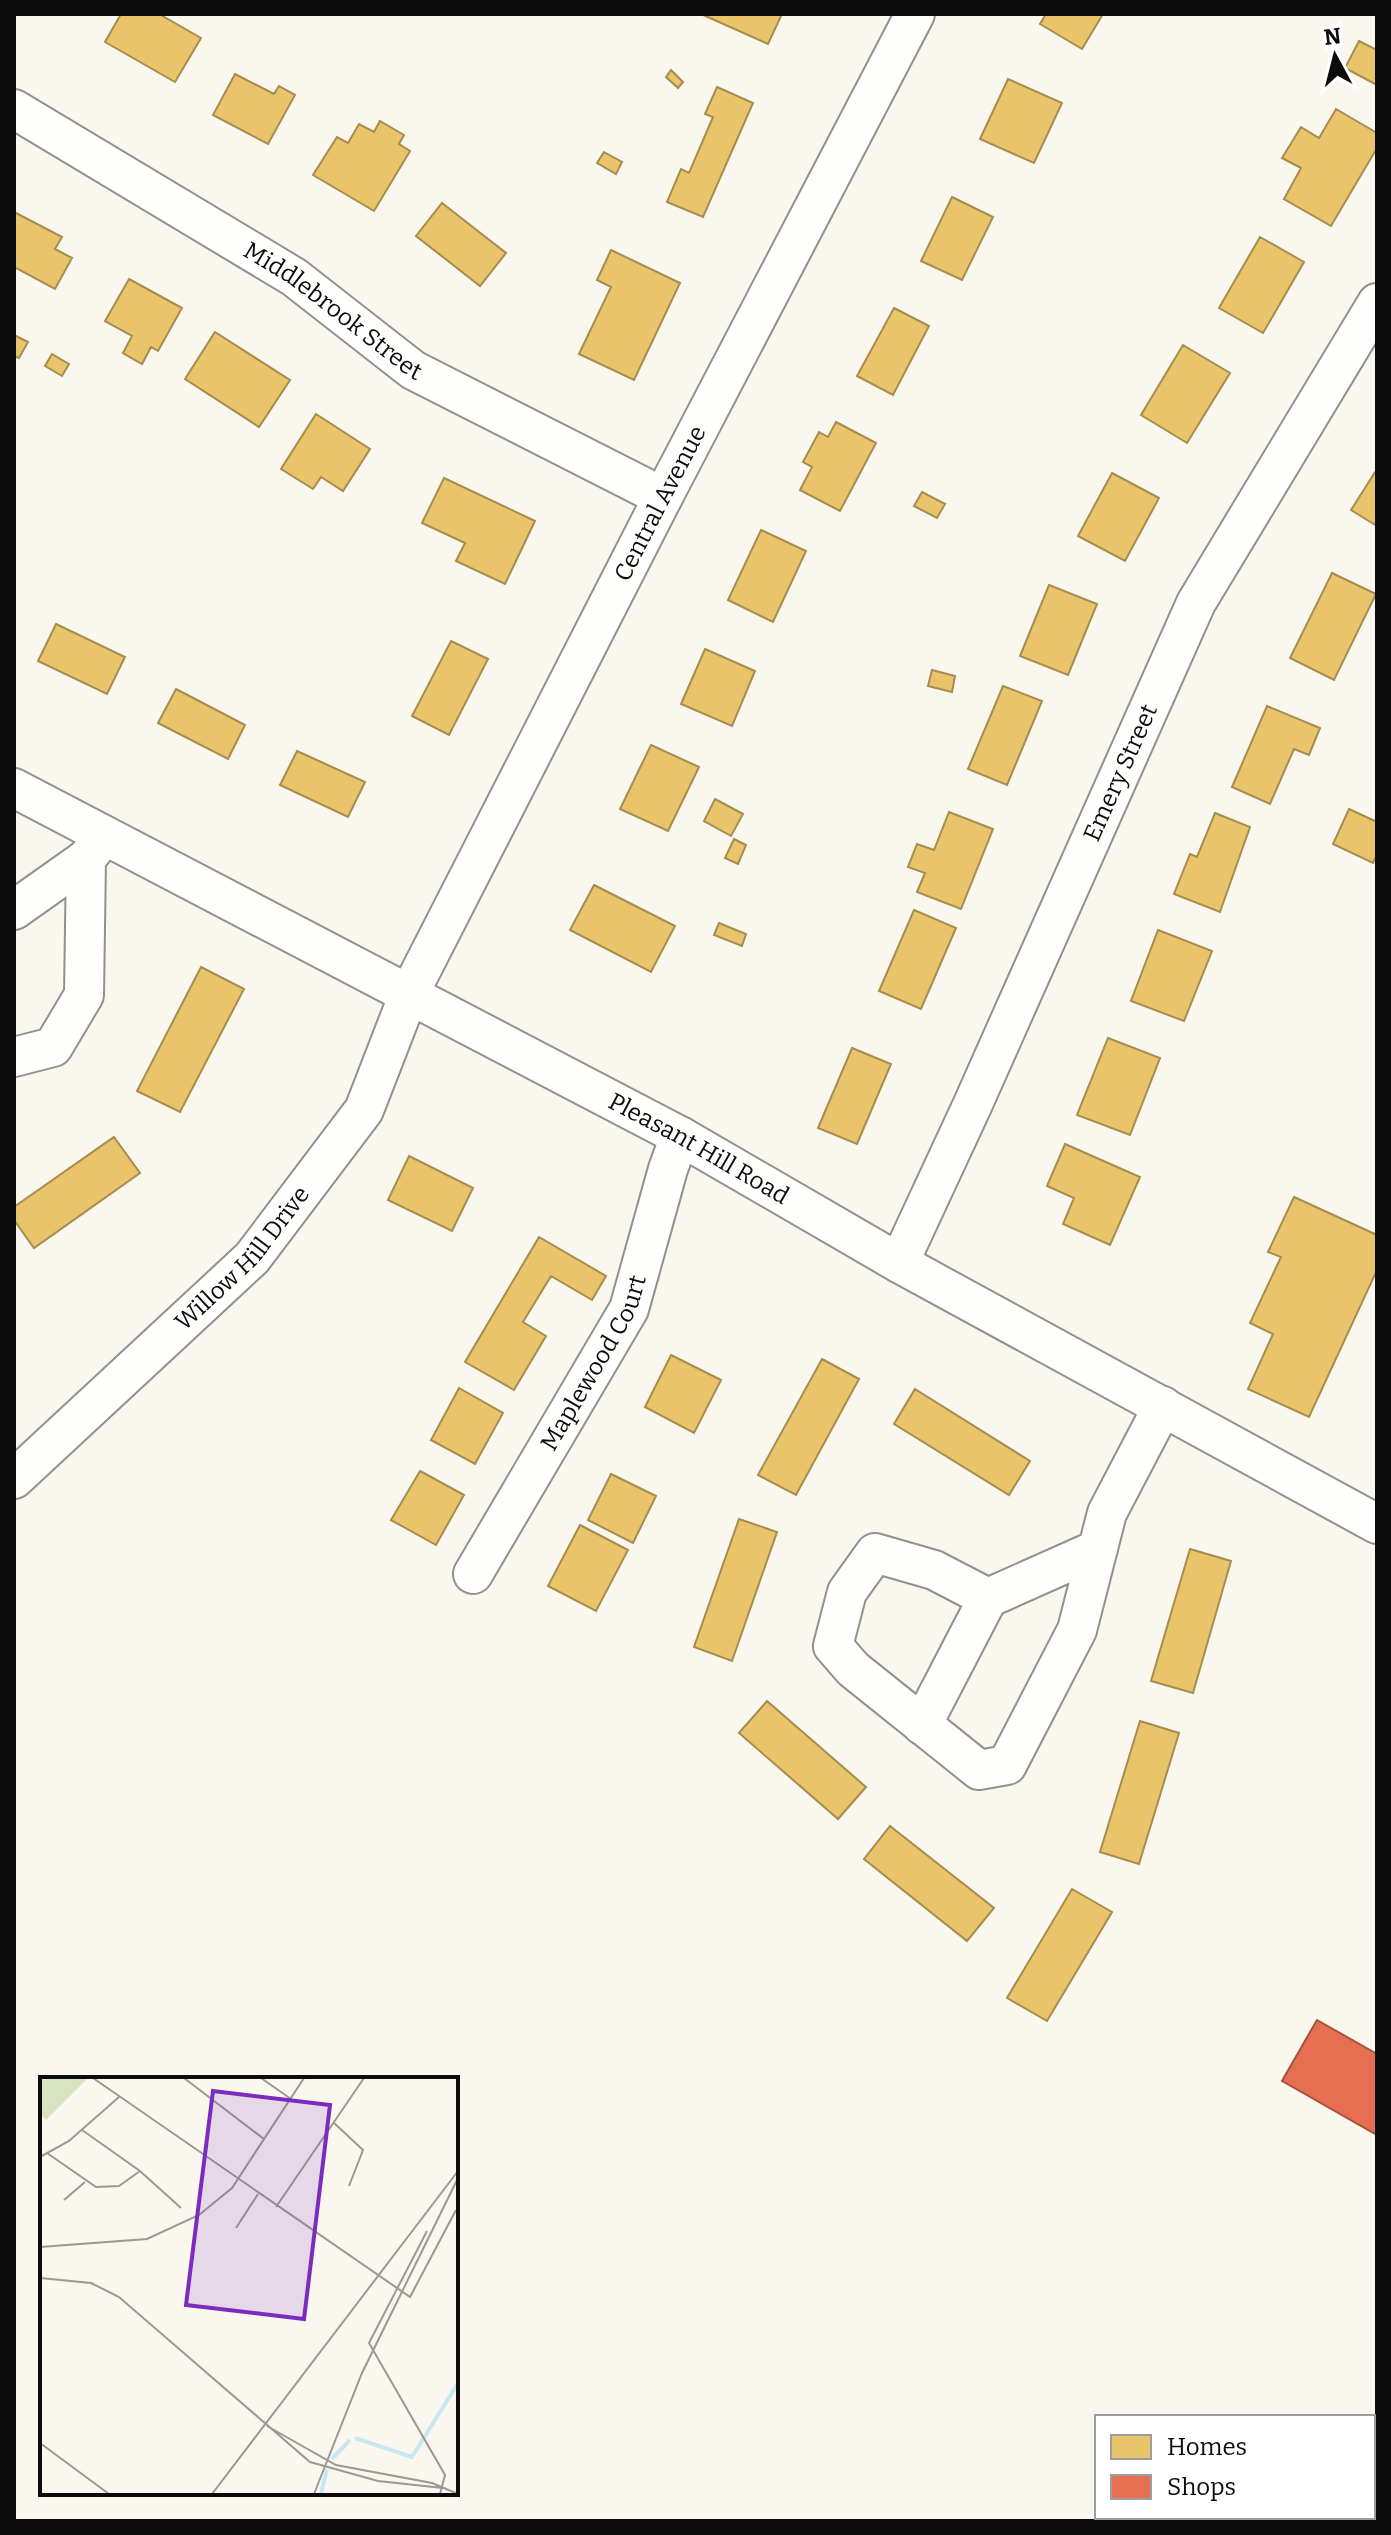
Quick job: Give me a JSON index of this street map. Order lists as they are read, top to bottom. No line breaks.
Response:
{"streets":{"street":["Middlebrook Street","Central Avenue","Emery Street","Pleasant Hill Road","Willow Hill Drive","Maplewood Court"]},"crossings":[["Middlebrook Street","Central Avenue"],["Central Avenue","Pleasant Hill Road"],["Central Avenue","Willow Hill Drive"],["Emery Street","Pleasant Hill Road"],["Pleasant Hill Road","Willow Hill Drive"],["Pleasant Hill Road","Maplewood Court"]],"legend":["Homes","Shops"],"north":"top"}
